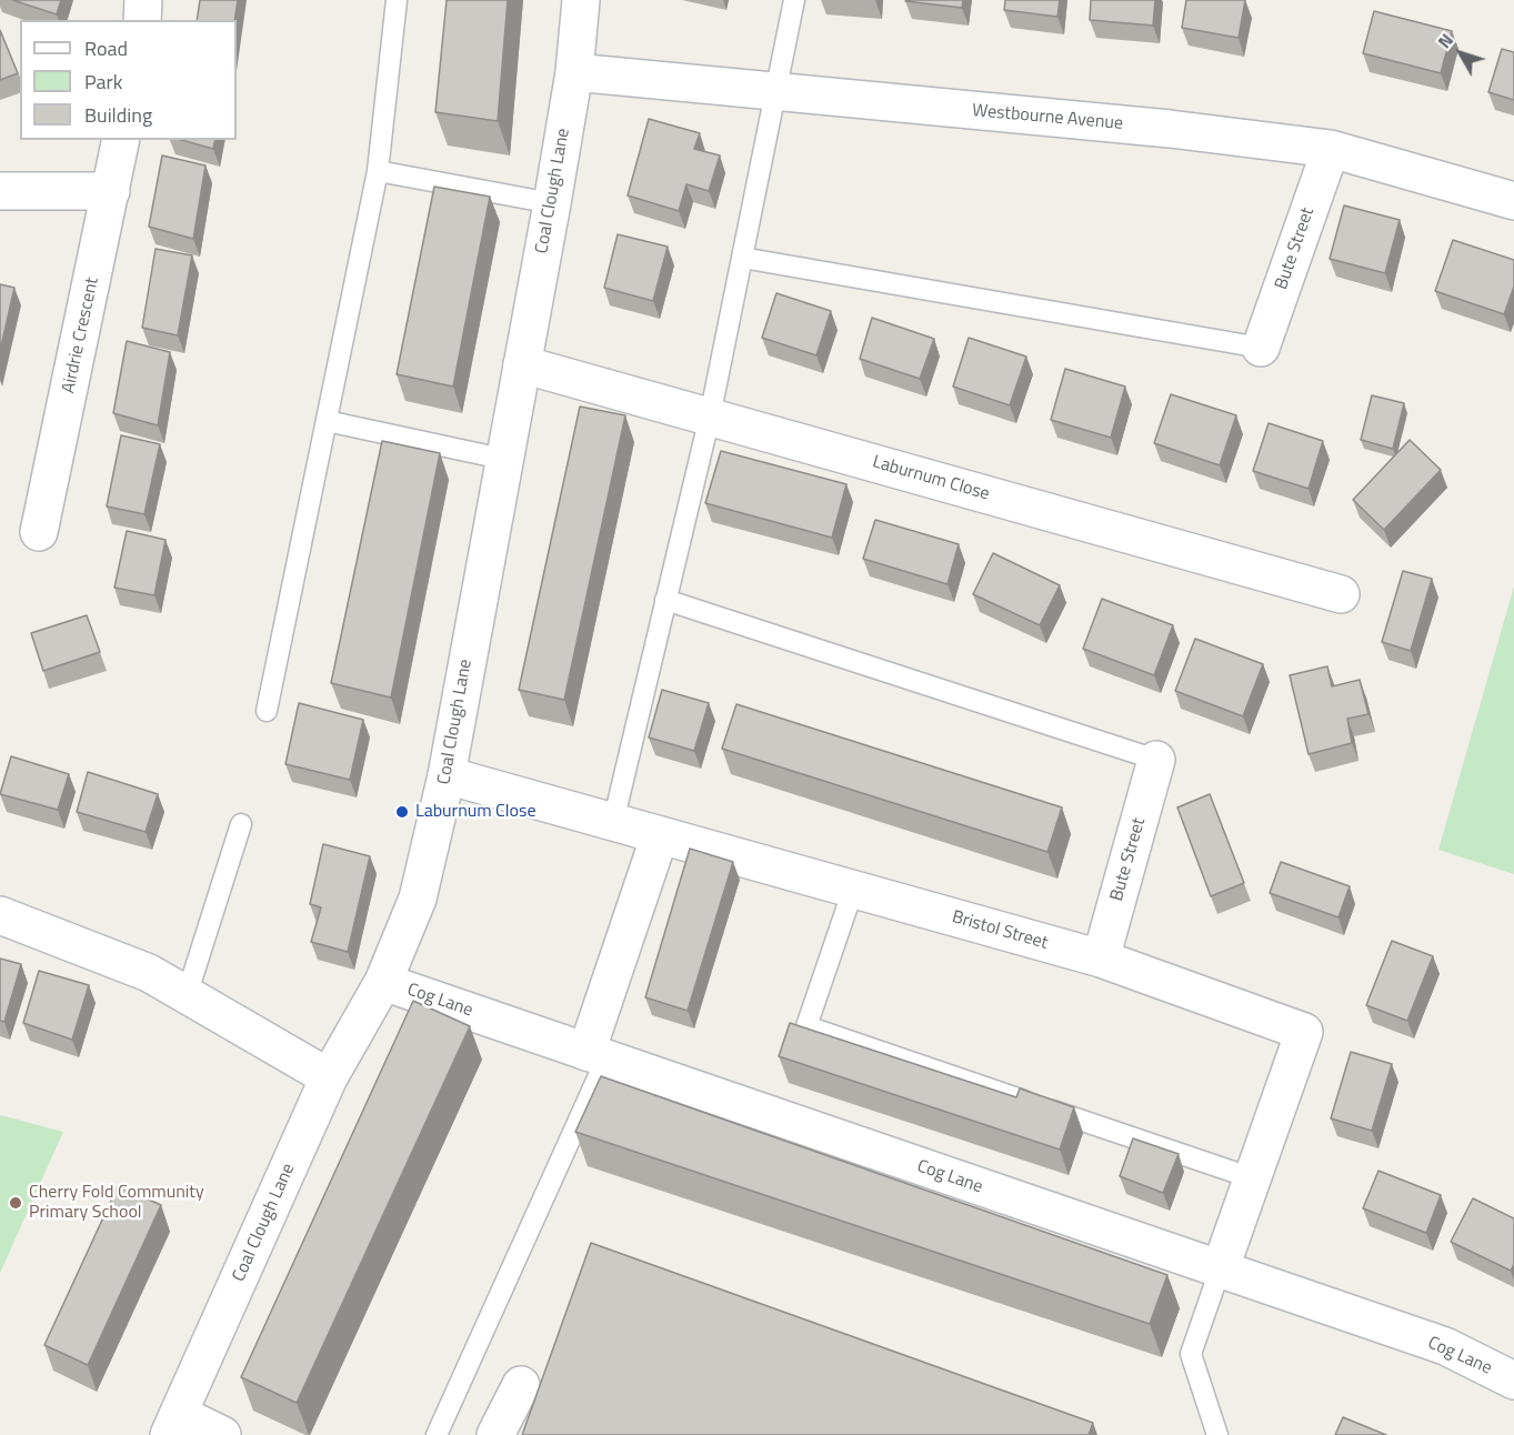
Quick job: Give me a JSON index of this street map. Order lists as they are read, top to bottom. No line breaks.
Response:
{"streets":{"street":["Westbourne Avenue","Coal Clough Lane","Bute Street","Airdrie Crescent","Laburnum Close","Bristol Street","Cog Lane"]},"crossings":[["Westbourne Avenue","Coal Clough Lane"],["Westbourne Avenue","Bute Street"],["Coal Clough Lane","Laburnum Close"],["Coal Clough Lane","Bristol Street"],["Coal Clough Lane","Cog Lane"],["Bute Street","Bristol Street"],["Bristol Street","Cog Lane"]],"places":["Laburnum Close","Cherry Fold Community Primary School"],"legend":["Road","Park","Building"],"north":"top left"}
